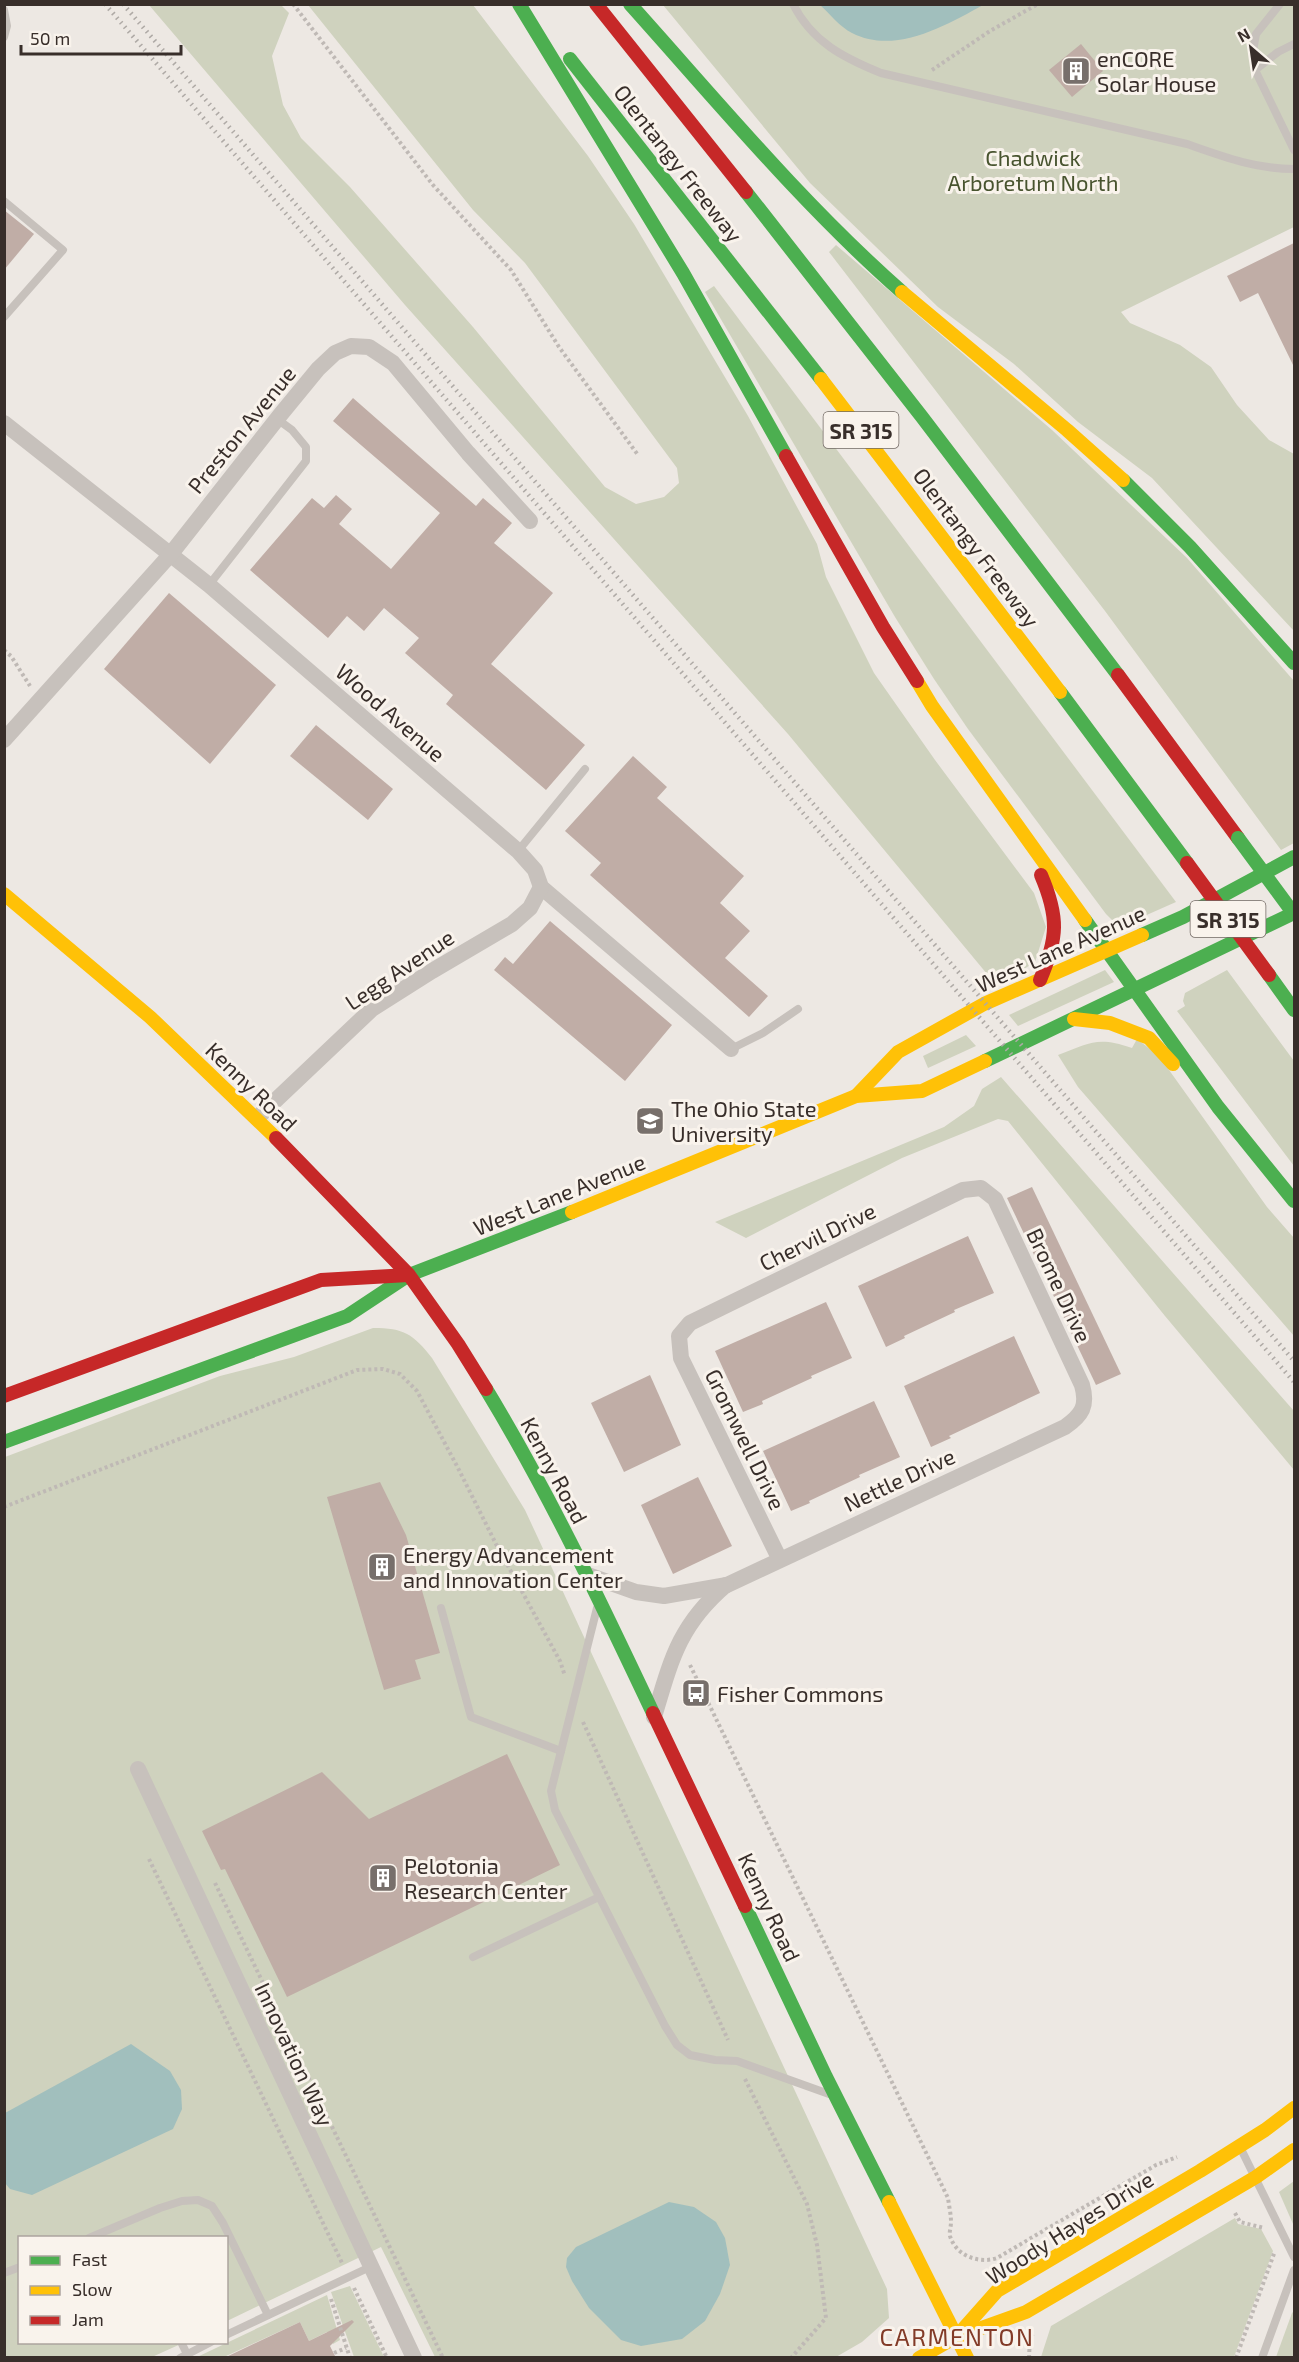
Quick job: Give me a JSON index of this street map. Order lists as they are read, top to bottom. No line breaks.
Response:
{"streets":{"main road":["Olentangy Freeway","SR 315","West Lane Avenue","Kenny Road","Woody Hayes Drive"],"street":["Preston Avenue","Wood Avenue","Legg Avenue","Chervil Drive","Brome Drive","Gromwell Drive","Nettle Drive","Innovation Way"]},"crossings":[["Olentangy Freeway","West Lane Avenue"],["Preston Avenue","Wood Avenue"],["Wood Avenue","Legg Avenue"],["West Lane Avenue","Kenny Road"],["Legg Avenue","Kenny Road"],["Kenny Road","Nettle Drive"],["Kenny Road","Woody Hayes Drive"],["Chervil Drive","Brome Drive"],["Chervil Drive","Gromwell Drive"],["Brome Drive","Nettle Drive"],["Gromwell Drive","Nettle Drive"]],"districts":["CARMENTON"],"parks":["Chadwick Arboretum North"],"places":{"building":["enCORE Solar House","Energy Advancement and Innovation Center","Pelotonia Research Center"],"school or university":["The Ohio State University"],"bus stop":["Fisher Commons"]},"legend":["Fast","Slow","Jam"],"scale_bar":"50 m","north":"top left"}
